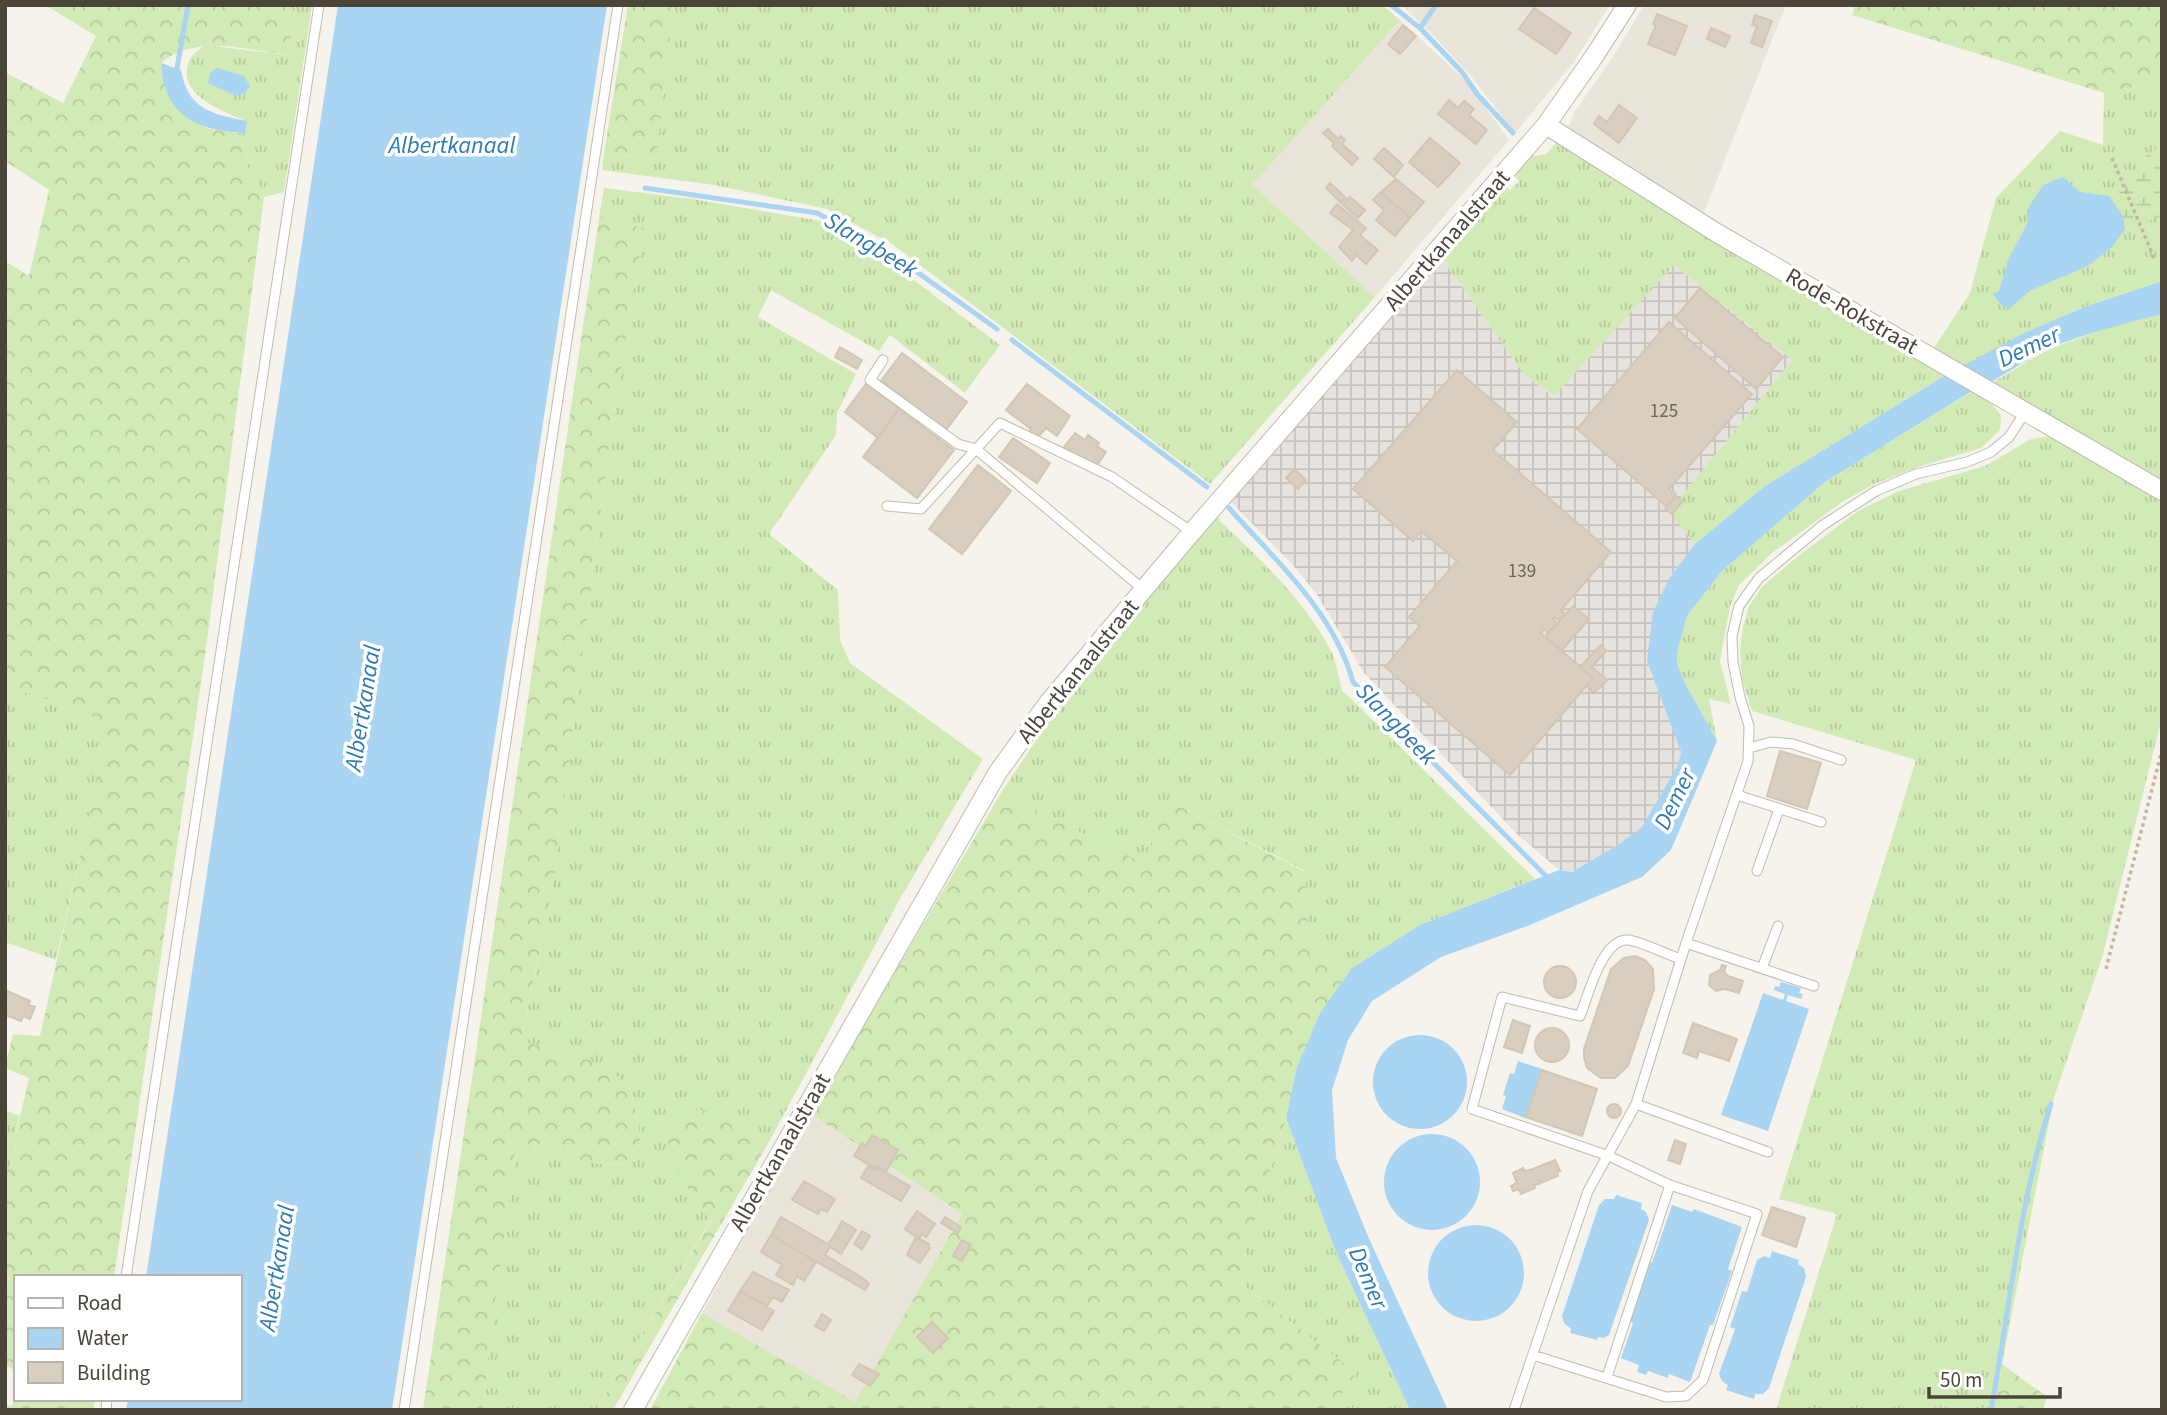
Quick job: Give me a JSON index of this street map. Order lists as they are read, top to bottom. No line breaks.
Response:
{"streets":{"street":["Albertkanaalstraat","Rode-Rokstraat"]},"crossings":[["Albertkanaalstraat","Rode-Rokstraat"]],"water":["Albertkanaal","Slangbeek","Demer"],"house_numbers":["125","139"],"legend":["Road","Water","Building"],"scale_bar":"50 m"}
